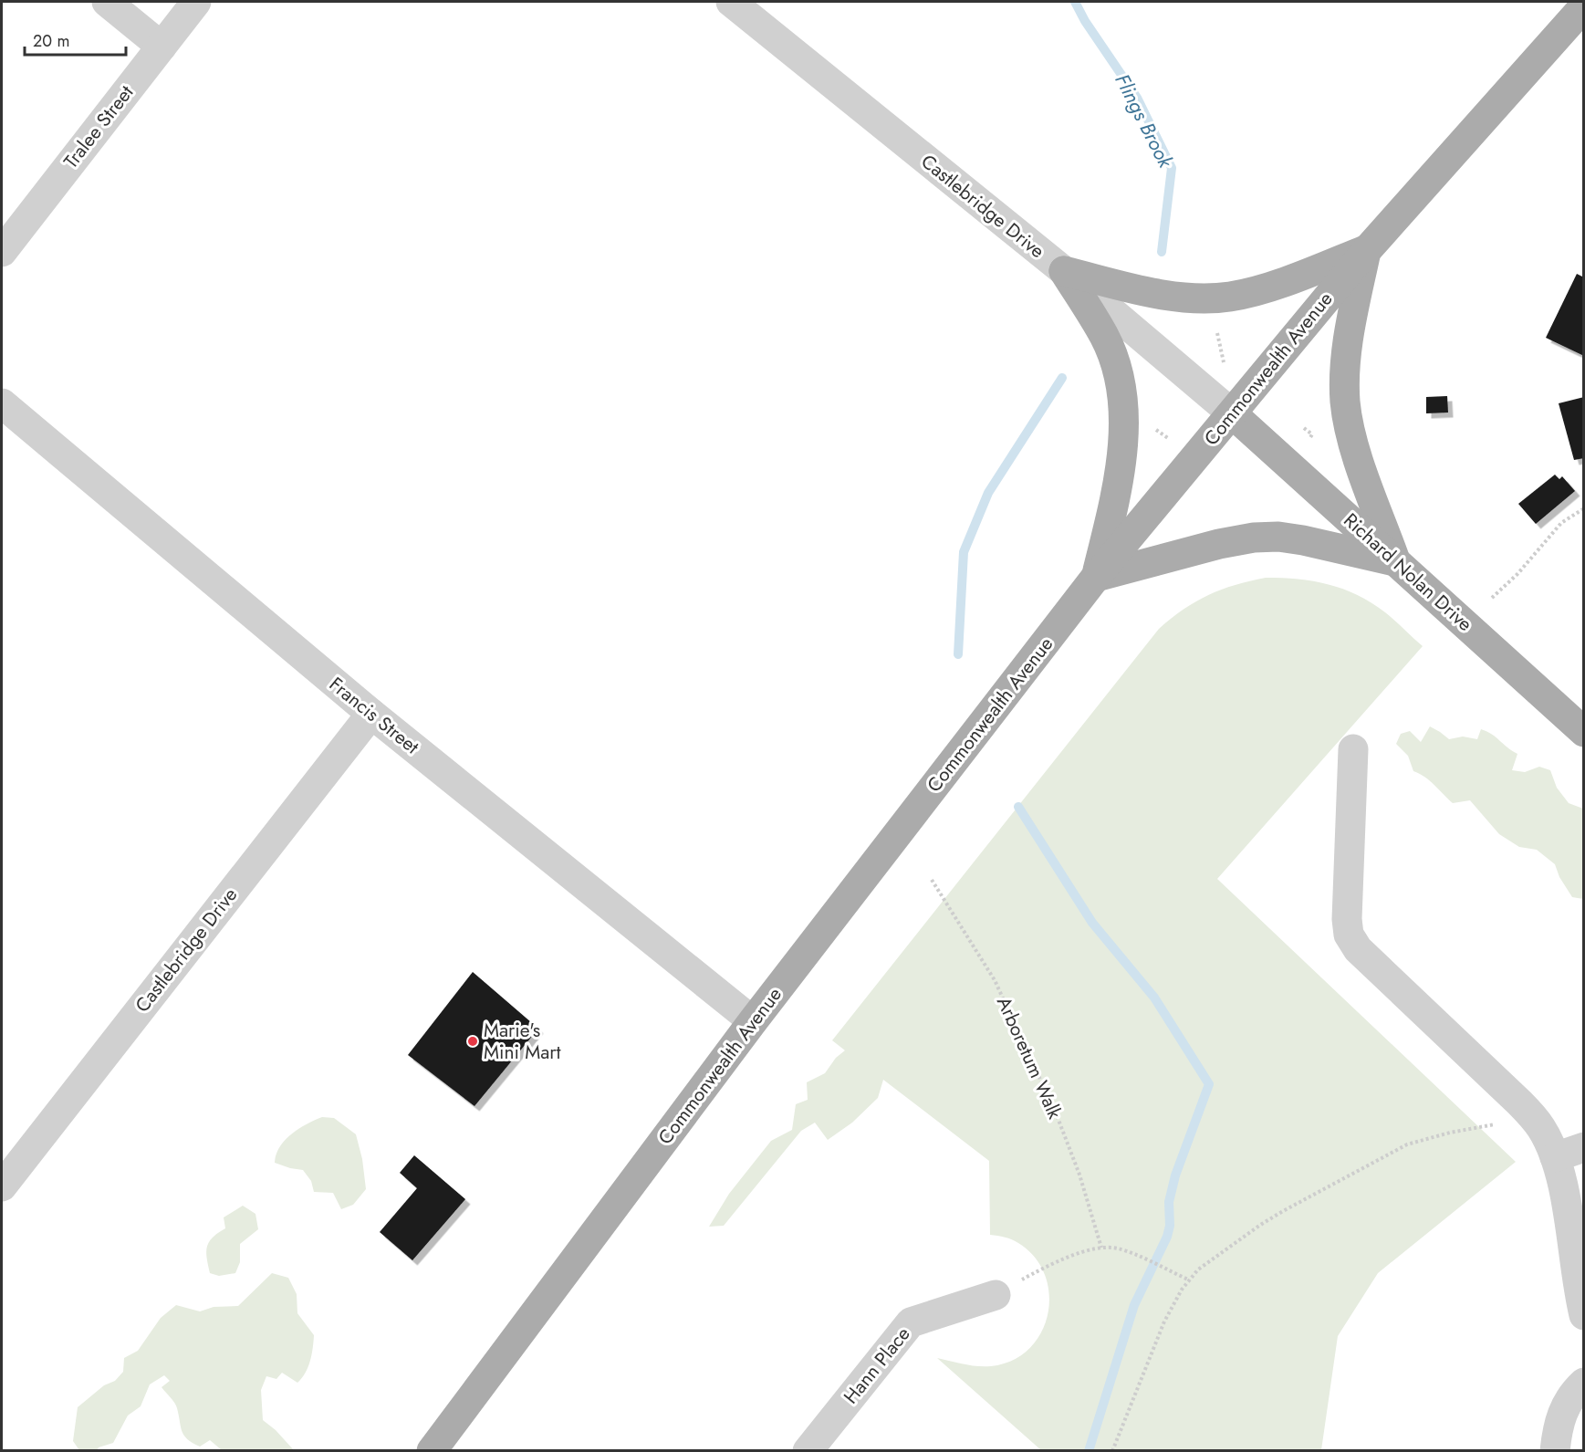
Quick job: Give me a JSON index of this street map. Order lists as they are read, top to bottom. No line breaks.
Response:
{"streets":{"main road":["Commonwealth Avenue","Richard Nolan Drive"],"street":["Tralee Street","Castlebridge Drive","Francis Street","Hann Place"],"path":["Arboretum Walk"]},"crossings":[["Castlebridge Drive","Commonwealth Avenue"],["Castlebridge Drive","Richard Nolan Drive"],["Castlebridge Drive","Francis Street"],["Commonwealth Avenue","Richard Nolan Drive"],["Commonwealth Avenue","Francis Street"]],"water":["Flings Brook"],"places":["Marie's Mini Mart"],"scale_bar":"20 m"}
